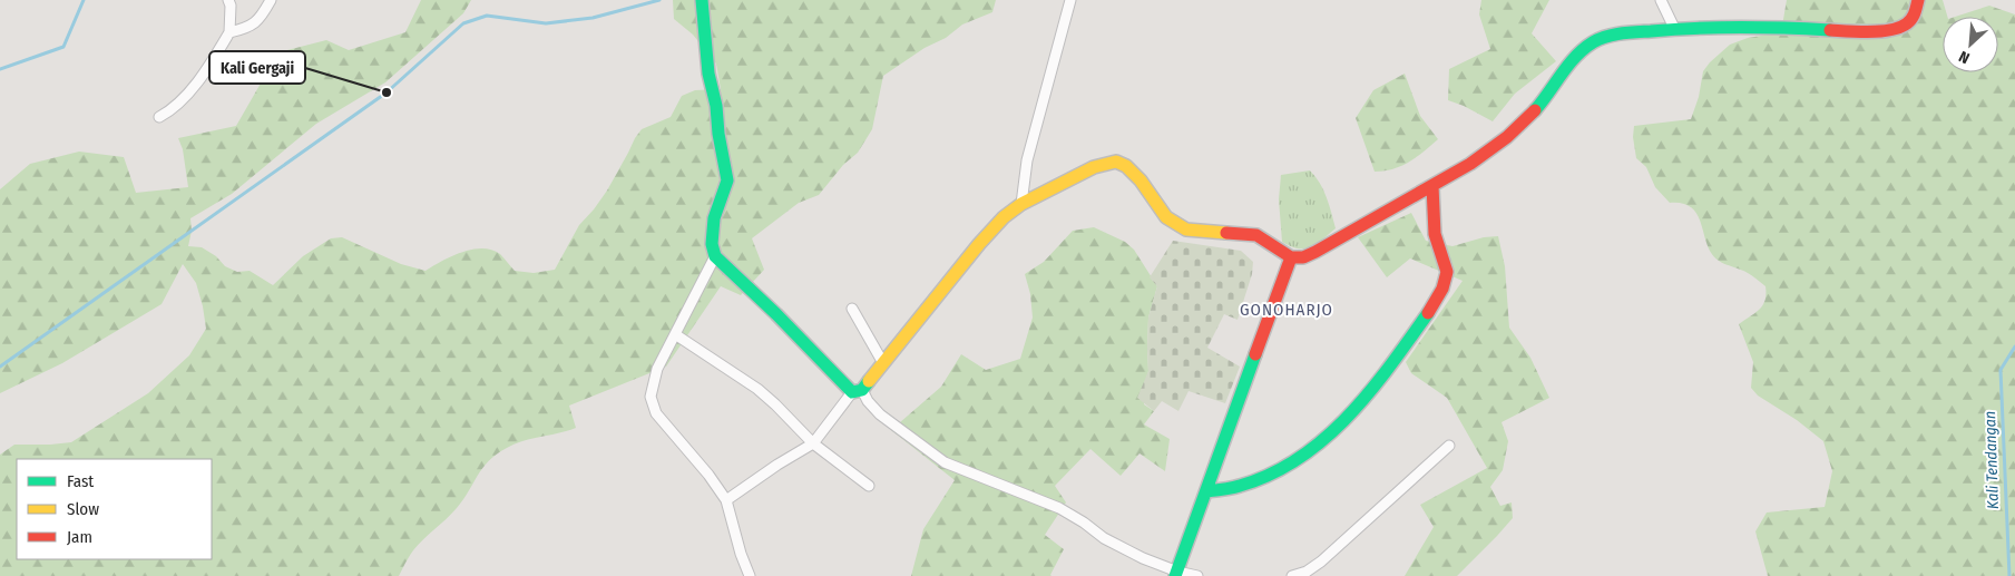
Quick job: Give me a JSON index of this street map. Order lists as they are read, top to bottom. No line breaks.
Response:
{"districts":["GONOHARJO"],"water":["Kali Tendangan"],"places":["Kali Gergaji"],"legend":["Fast","Slow","Jam"],"north":"bottom left"}
